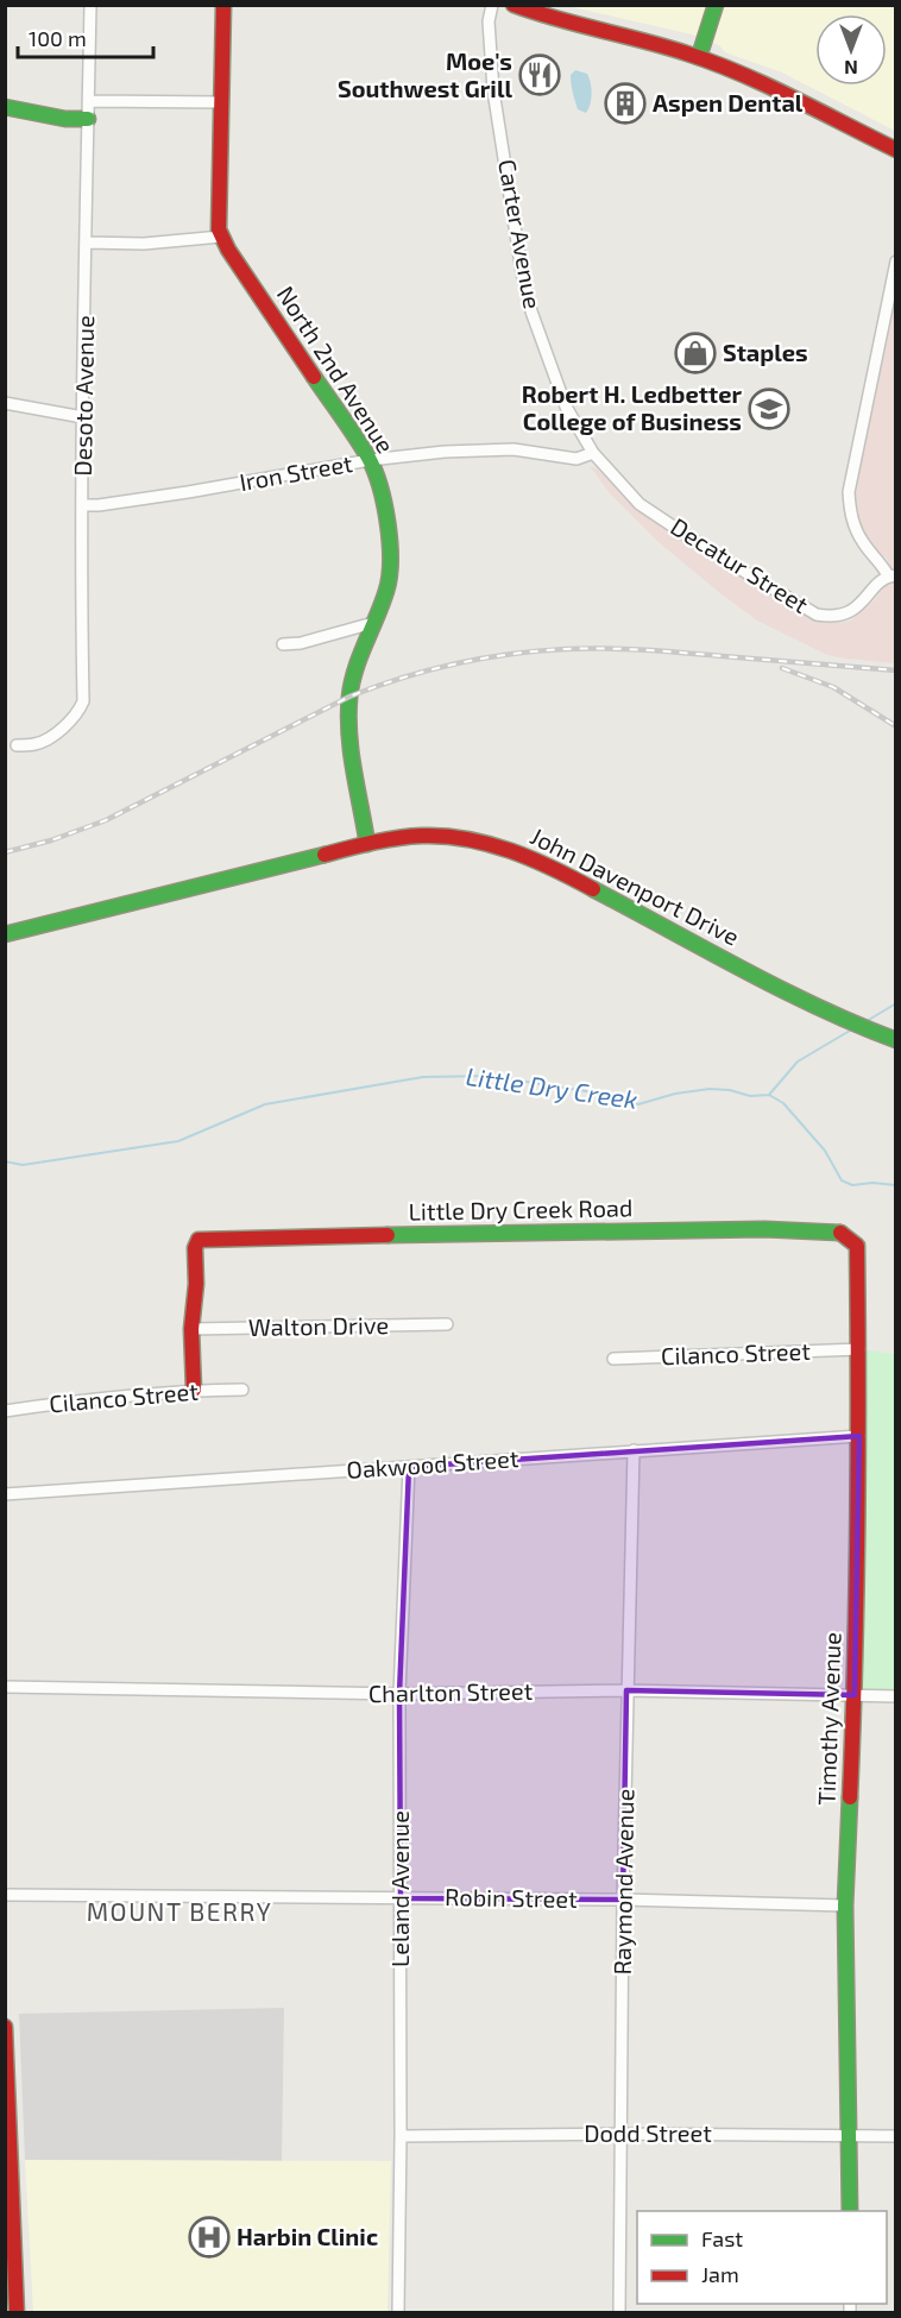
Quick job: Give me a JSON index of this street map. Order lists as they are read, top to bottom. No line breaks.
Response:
{"streets":{"street":["Carter Avenue","North 2nd Avenue","Desoto Avenue","Iron Street","Decatur Street","John Davenport Drive","Little Dry Creek Road","Walton Drive","Cilanco Street","Oakwood Street","Charlton Street","Timothy Avenue","Raymond Avenue","Leland Avenue","Robin Street","Dodd Street"]},"crossings":[["Carter Avenue","Iron Street"],["Carter Avenue","Decatur Street"],["North 2nd Avenue","Iron Street"],["North 2nd Avenue","John Davenport Drive"],["Desoto Avenue","Iron Street"],["Iron Street","Decatur Street"],["Little Dry Creek Road","Walton Drive"],["Little Dry Creek Road","Timothy Avenue"],["Cilanco Street","Timothy Avenue"],["Oakwood Street","Timothy Avenue"],["Oakwood Street","Raymond Avenue"],["Oakwood Street","Leland Avenue"],["Charlton Street","Timothy Avenue"],["Charlton Street","Raymond Avenue"],["Charlton Street","Leland Avenue"],["Timothy Avenue","Robin Street"],["Timothy Avenue","Dodd Street"],["Raymond Avenue","Robin Street"],["Raymond Avenue","Dodd Street"],["Leland Avenue","Robin Street"],["Leland Avenue","Dodd Street"]],"districts":["MOUNT BERRY"],"water":["Little Dry Creek"],"places":{"restaurant":["Moe's Southwest Grill"],"building":["Aspen Dental"],"shop":["Staples"],"school or university":["Robert H. Ledbetter College of Business"],"hospital":["Harbin Clinic"]},"legend":["Fast","Jam"],"scale_bar":"100 m","north":"bottom"}
